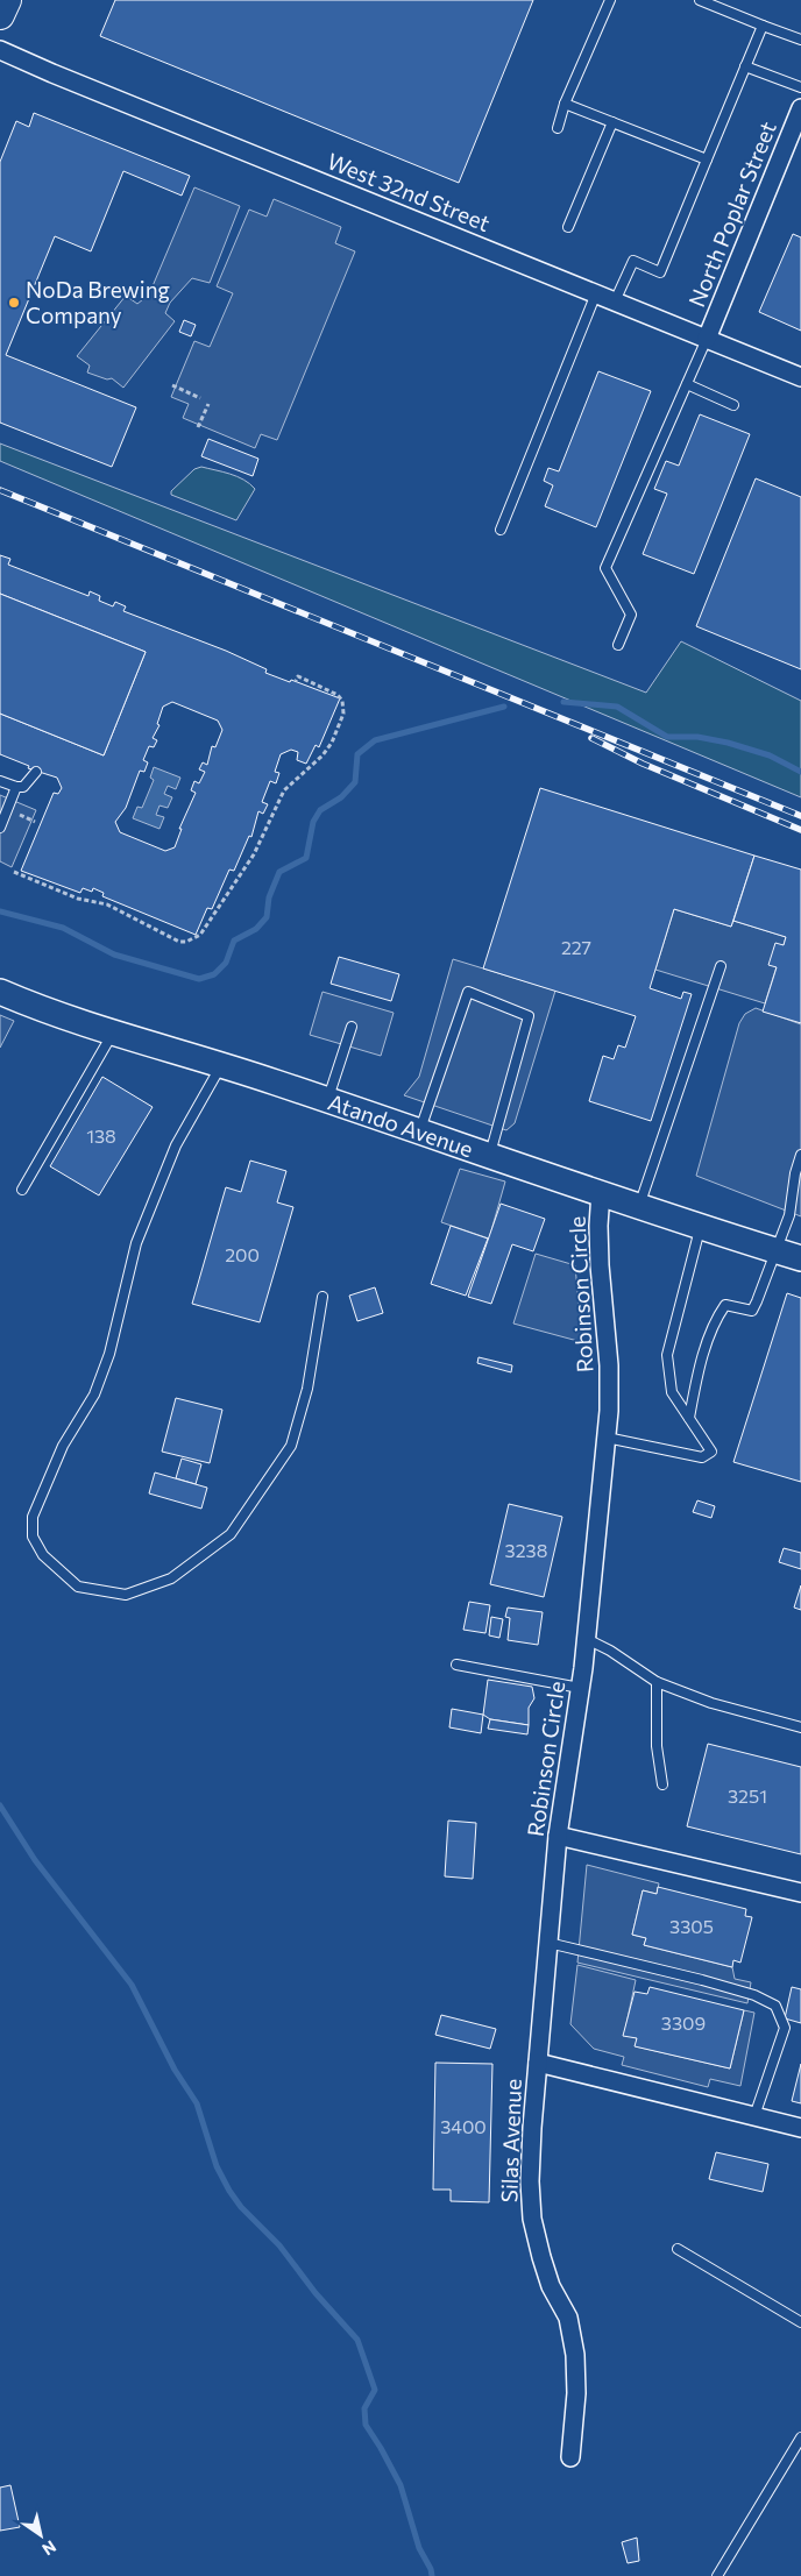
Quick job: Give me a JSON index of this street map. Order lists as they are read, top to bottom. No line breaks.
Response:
{"streets":{"main road":["Atando Avenue"],"street":["West 32nd Street","North Poplar Street","Robinson Circle","Silas Avenue"]},"crossings":[["West 32nd Street","North Poplar Street"],["Atando Avenue","Robinson Circle"],["Robinson Circle","Silas Avenue"]],"places":["NoDa Brewing Company"],"house_numbers":["227","138","200","3238","3251","3305","3309","3400"],"north":"bottom right"}
